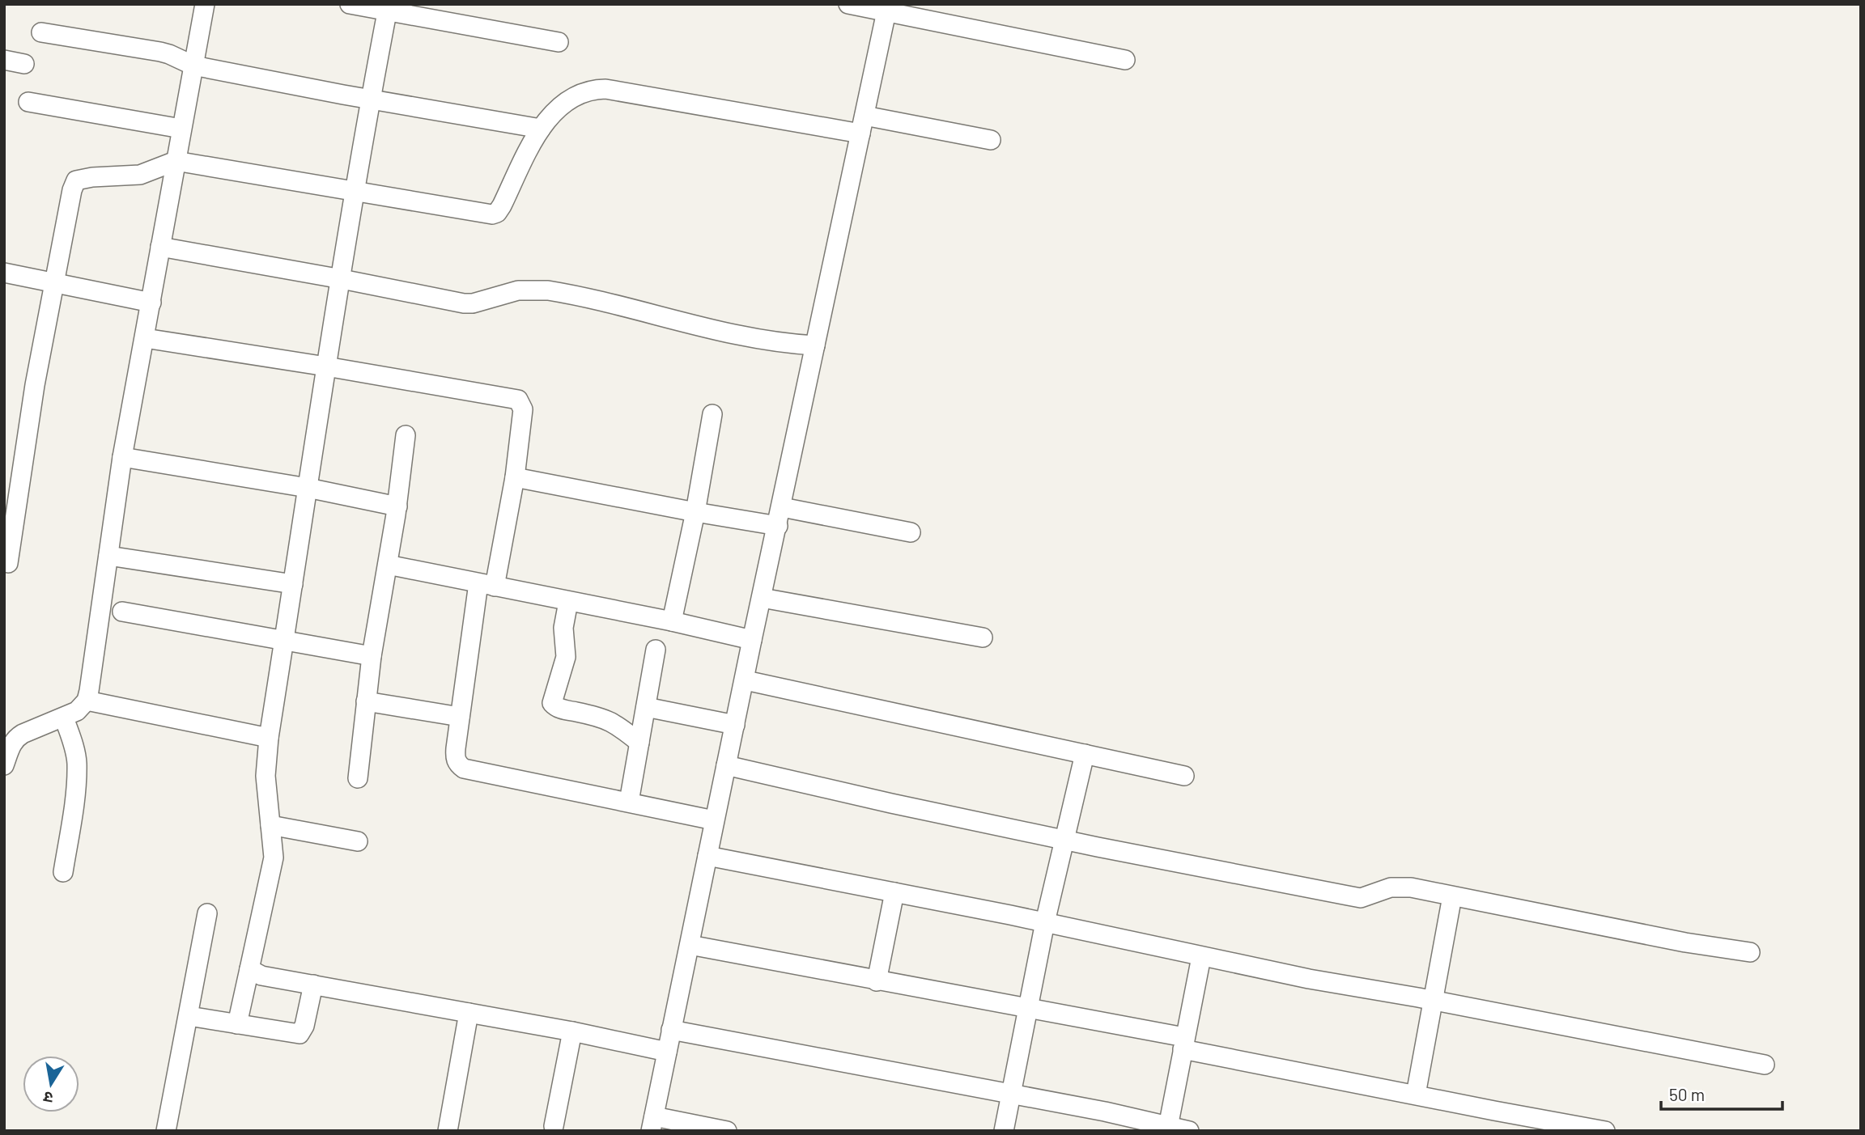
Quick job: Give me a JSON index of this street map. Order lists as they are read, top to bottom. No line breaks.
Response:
{"scale_bar":"50 m","north":"bottom"}
